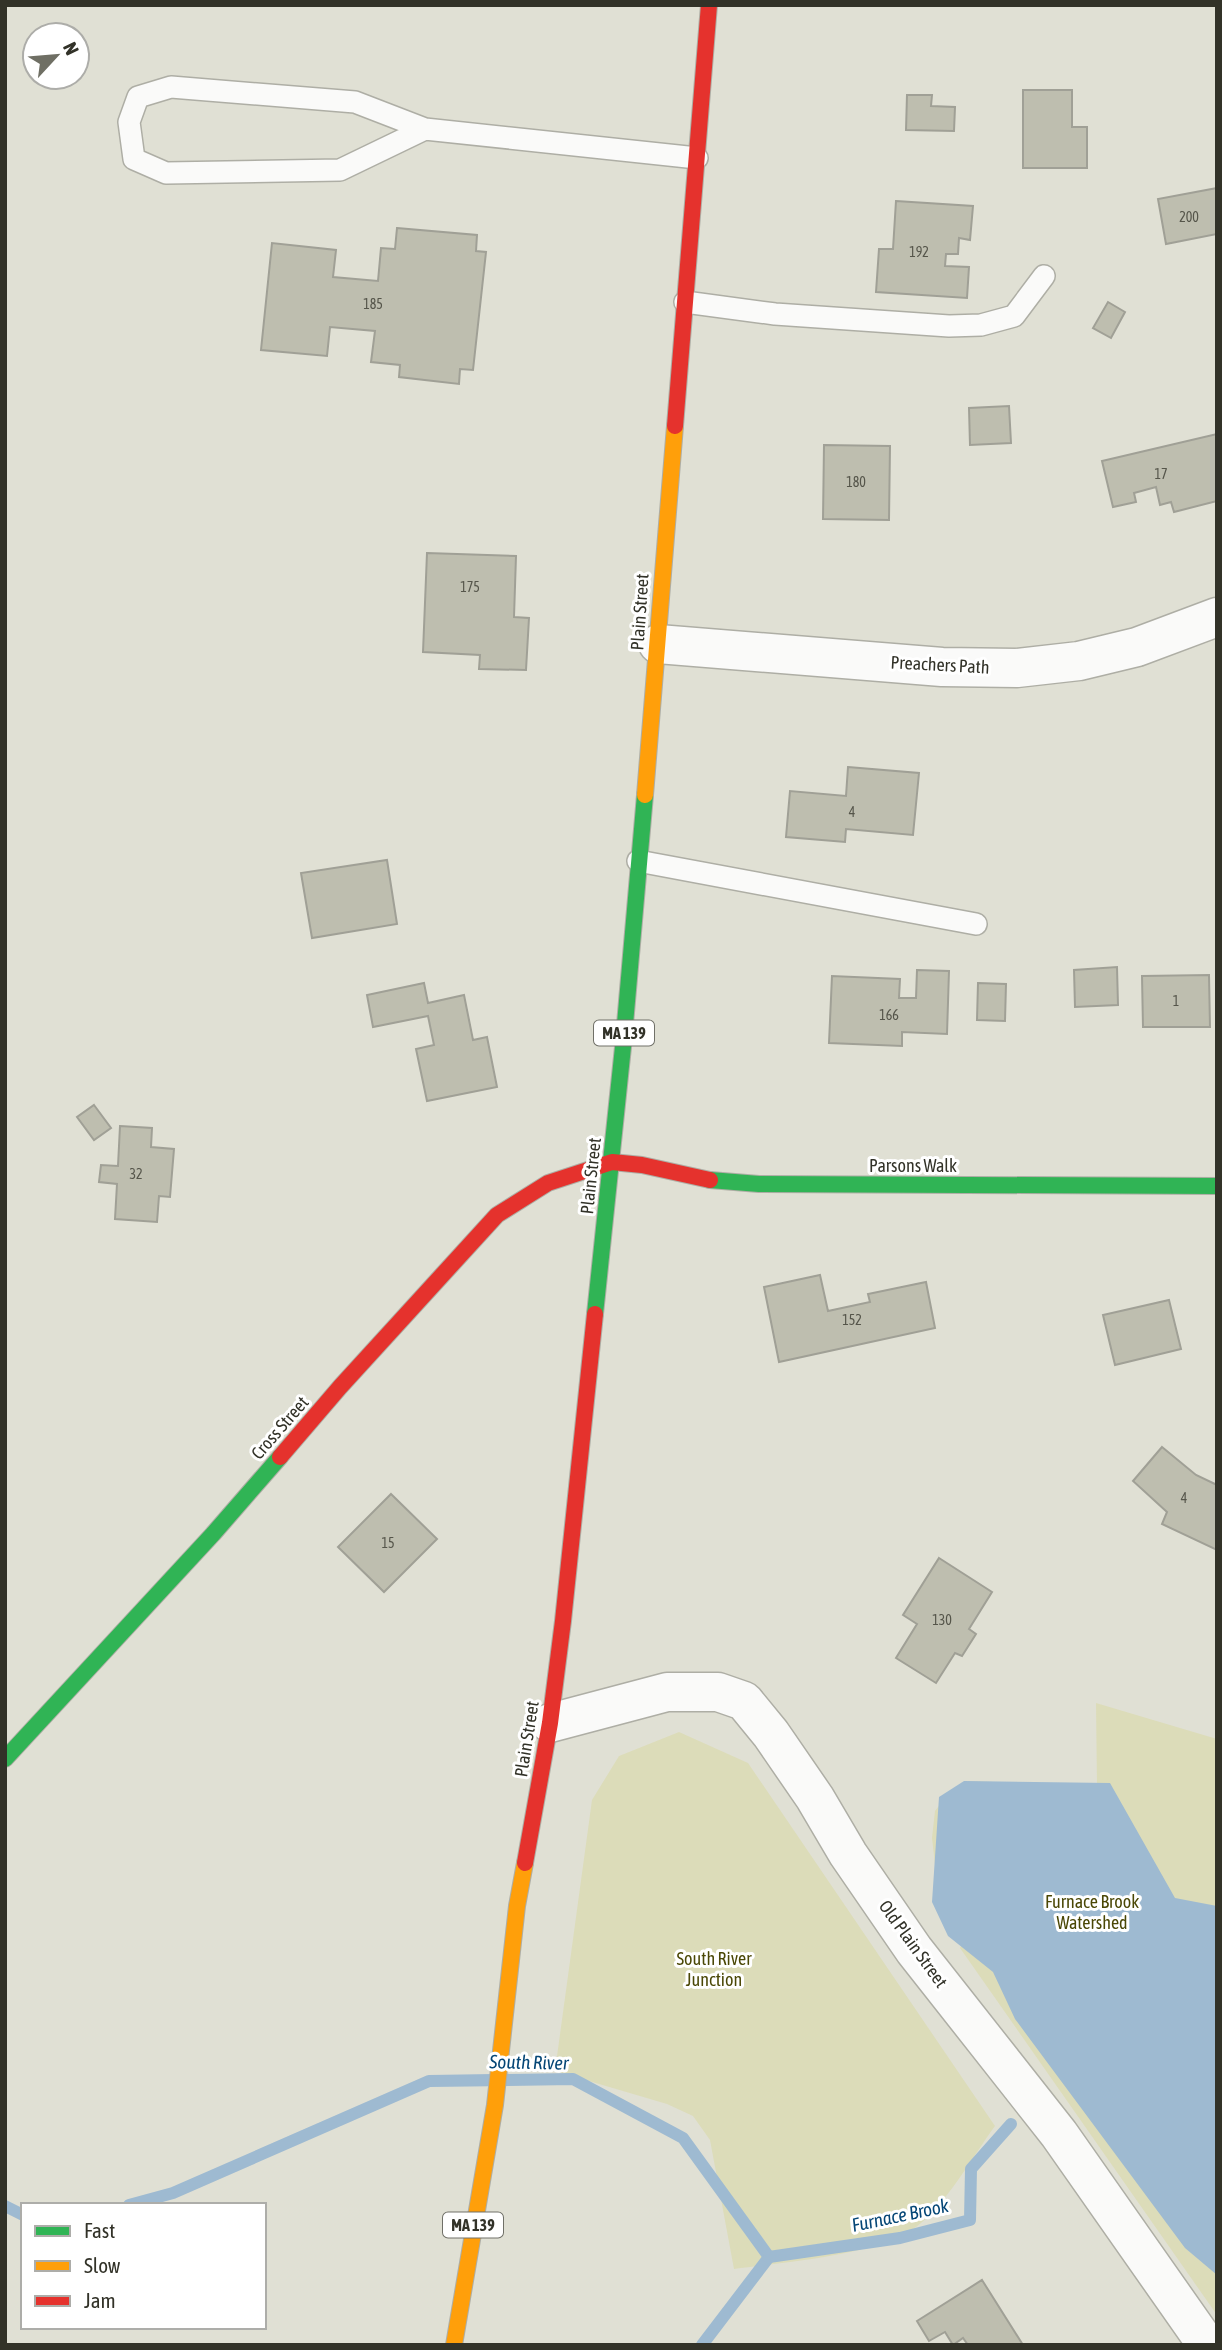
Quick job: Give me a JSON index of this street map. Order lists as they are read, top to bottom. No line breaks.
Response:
{"streets":{"main road":["Plain Street","MA 139","Parsons Walk","Cross Street"],"street":["Preachers Path","Old Plain Street"]},"crossings":[["Plain Street","Preachers Path"],["Plain Street","Parsons Walk"],["Plain Street","Cross Street"],["Plain Street","Old Plain Street"],["Parsons Walk","Cross Street"]],"water":["South River","Furnace Brook"],"parks":["Furnace Brook Watershed","South River Junction"],"house_numbers":["200","192","185","17","180","175","4","1","166","32","152","4","15","130"],"legend":["Fast","Slow","Jam"],"north":"top right"}
